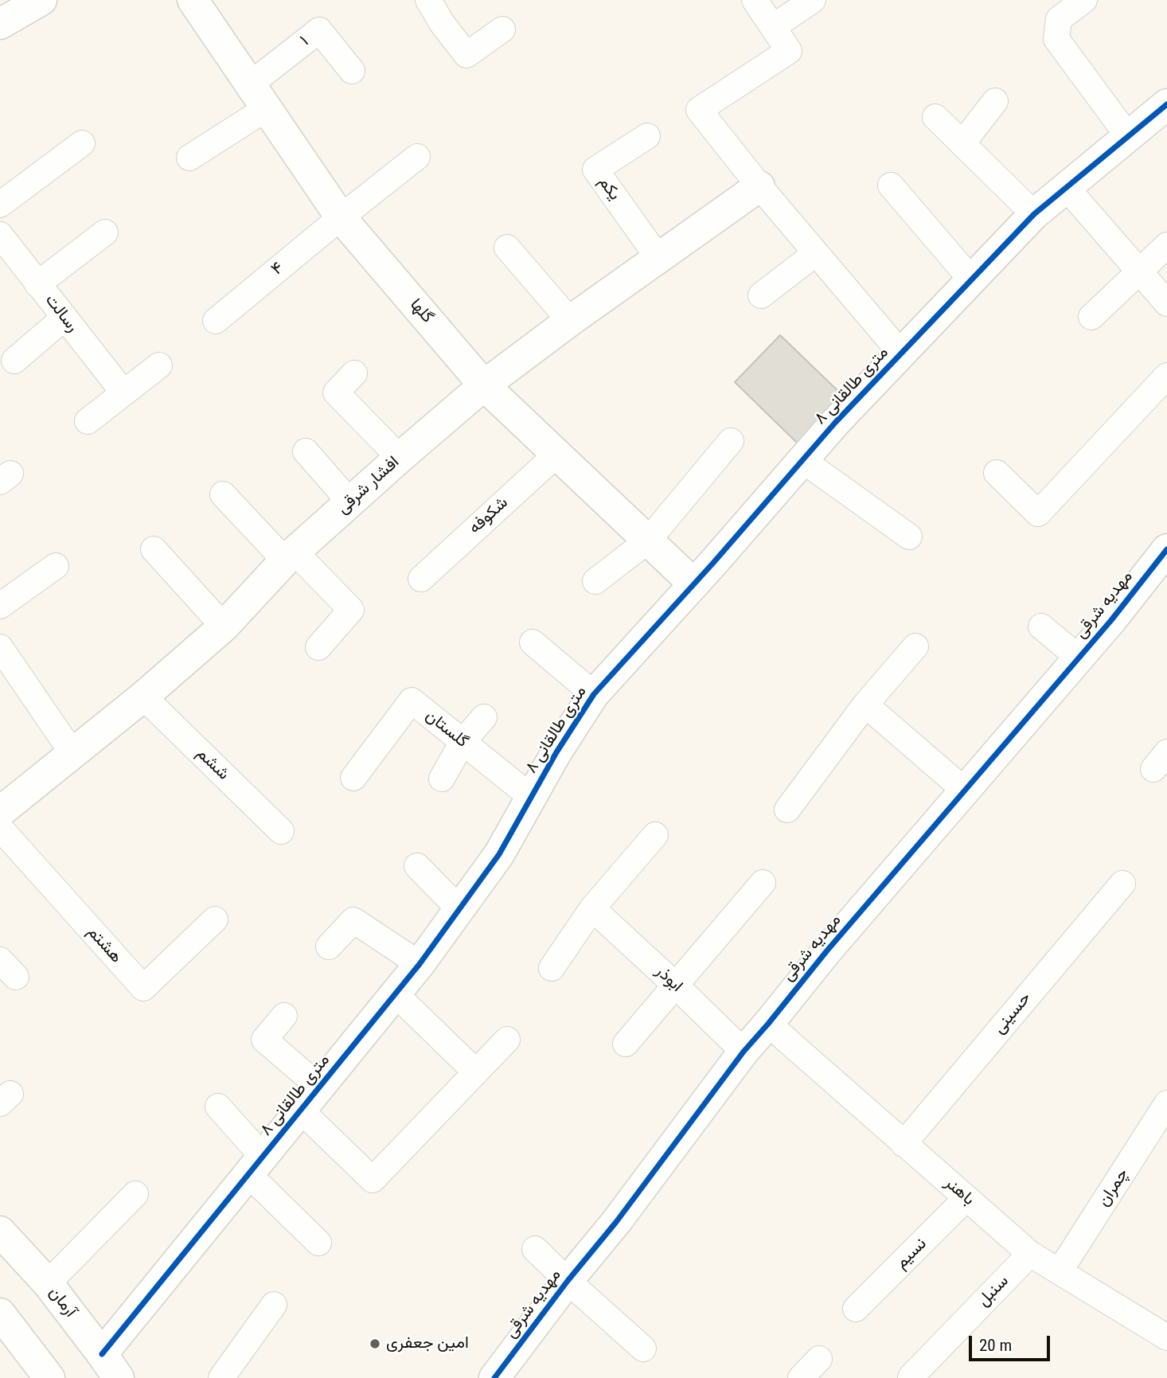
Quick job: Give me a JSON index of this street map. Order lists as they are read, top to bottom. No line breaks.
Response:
{"streets":{"street":["۱","یکم","۴","گلها","رسالت","۸ متری طالقانی","افشار شرقی","شکوفه","مهدیه شرقی","گلستان","ششم","هشتم","ابوذر","حسینی","چمران","باهنر","نسیم","سنبل","آرمان"]},"crossings":[["۱","گلها"],["یکم","افشار شرقی"],["۴","گلها"],["گلها","۸ متری طالقانی"],["گلها","افشار شرقی"],["گلها","شکوفه"],["۸ متری طالقانی","گلستان"],["۸ متری طالقانی","آرمان"],["افشار شرقی","ششم"],["مهدیه شرقی","ابوذر"],["مهدیه شرقی","باهنر"],["حسینی","باهنر"],["چمران","باهنر"],["باهنر","نسیم"],["باهنر","سنبل"]],"places":["امین جعفری"],"scale_bar":"20 m"}
